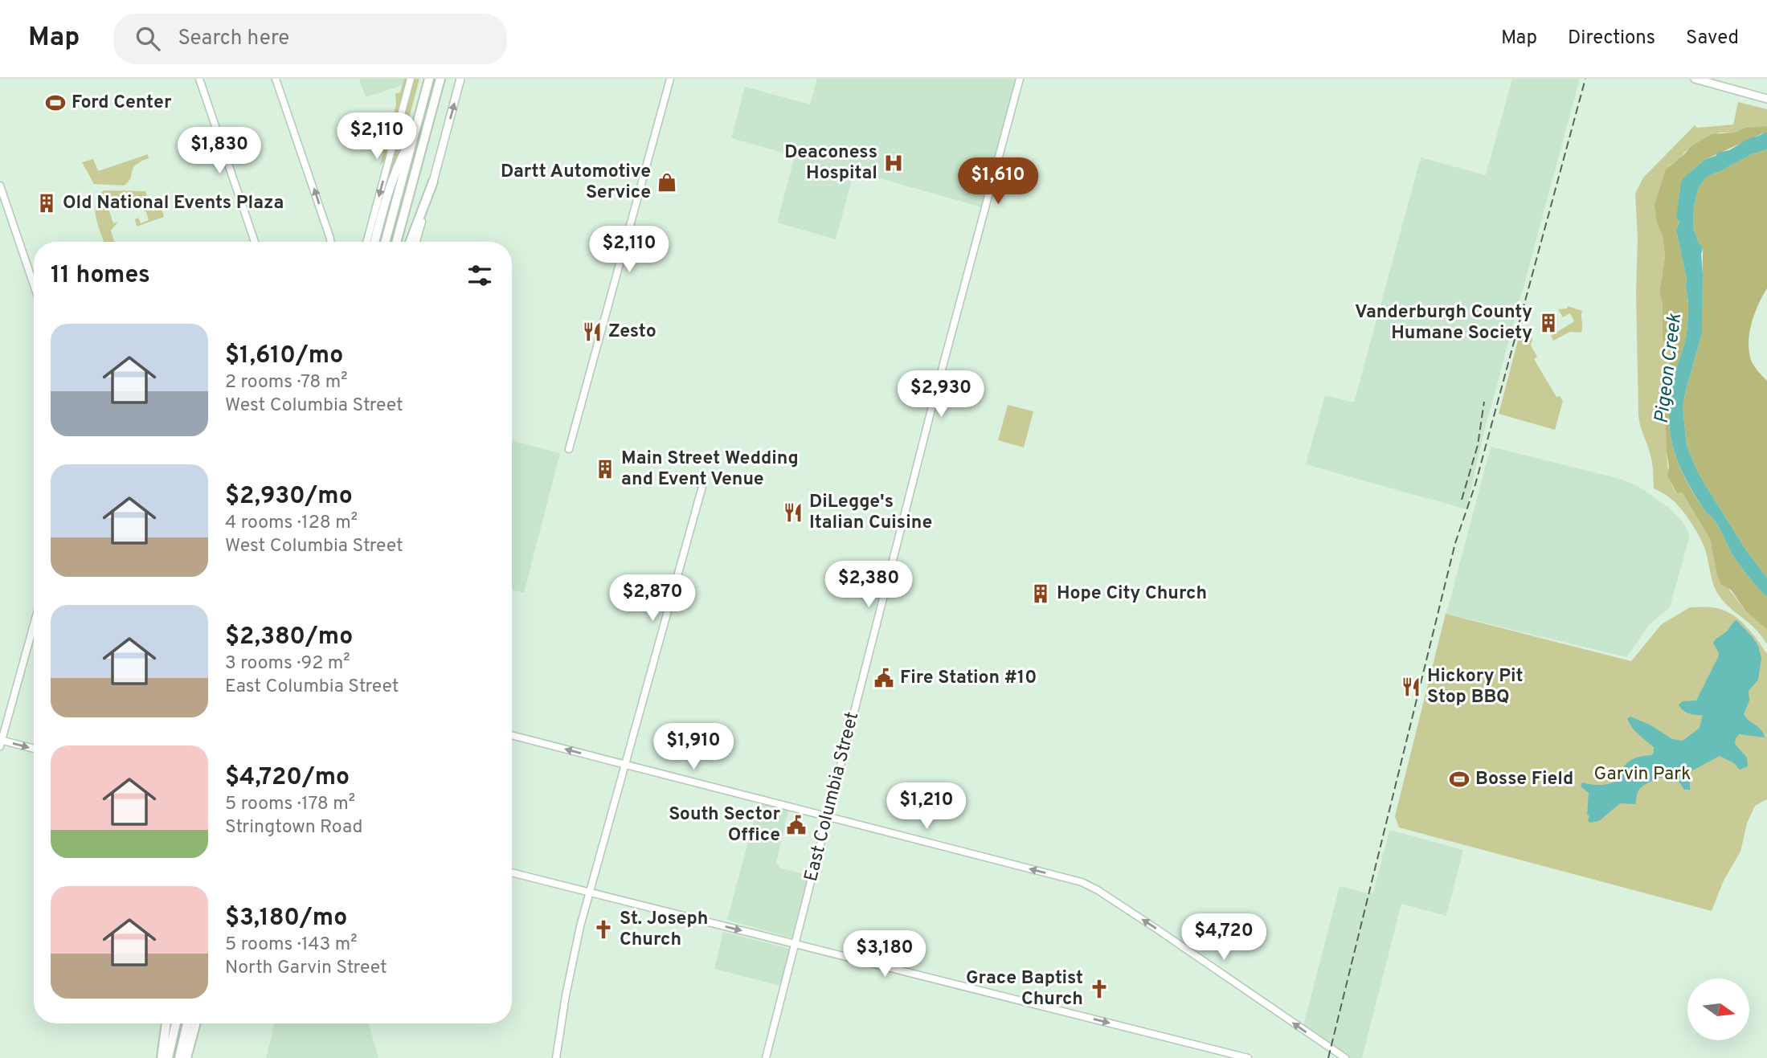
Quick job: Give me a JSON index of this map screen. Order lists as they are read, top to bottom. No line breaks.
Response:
{"streets":{"main road":["East Columbia Street"]},"water":["Pigeon Creek"],"parks":["Garvin Park"],"places":{"sports":["Ford Center","Bosse Field"],"hospital":["Deaconess Hospital"],"shop":["Dartt Automotive Service"],"building":["Old National Events Plaza","Vanderburgh County Humane Society","Main Street Wedding and Event Venue","Hope City Church"],"restaurant":["Zesto","DiLegge's Italian Cuisine","Hickory Pit Stop BBQ"],"public building":["Fire Station #10","South Sector Office"],"church":["St. Joseph Church","Grace Baptist Church"]},"north":"right","page":{"header":"Map","search":"Search here","nav":["Map","Directions","Saved"],"price":["$2,110","$1,830","$1,610","$2,110","$2,930","$2,380","$2,870","$1,910","$1,210","$4,720","$3,180"],"heading":"11 homes","list":[{"name":"$1,610/mo","note":"2 rooms · 78 m² · West Columbia Street"},{"name":"$2,930/mo","note":"4 rooms · 128 m² · West Columbia Street"},{"name":"$2,380/mo","note":"3 rooms · 92 m² · East Columbia Street"},{"name":"$4,720/mo","note":"5 rooms · 178 m² · Stringtown Road"},{"name":"$3,180/mo","note":"5 rooms · 143 m² · North Garvin Street"}]}}
